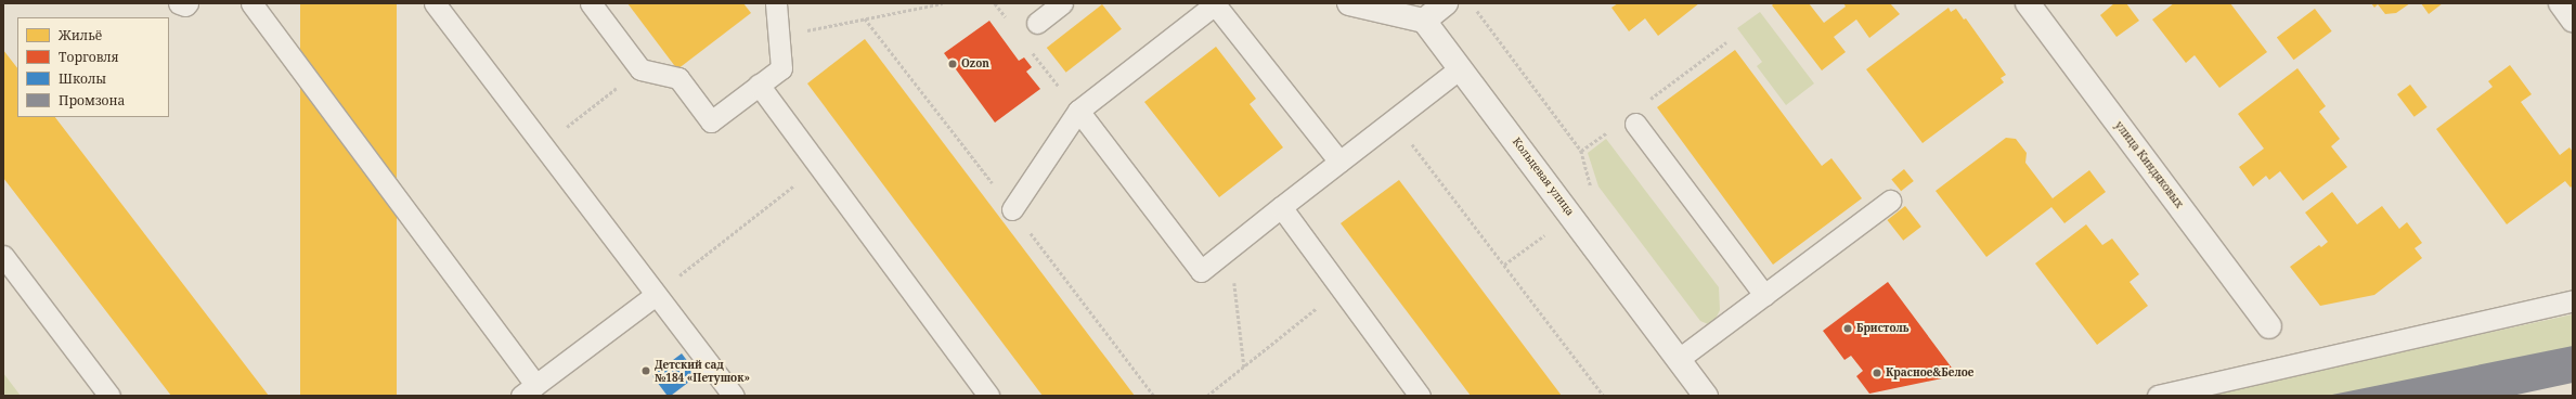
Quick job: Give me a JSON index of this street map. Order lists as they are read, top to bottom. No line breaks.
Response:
{"streets":{"street":["улица Киндяковых","Кольцевая улица"]},"places":["Ozon","Бристоль","Детский сад №184 «Петушок»","Красное&Белое"],"legend":["Жильё","Торговля","Школы","Промзона"]}
